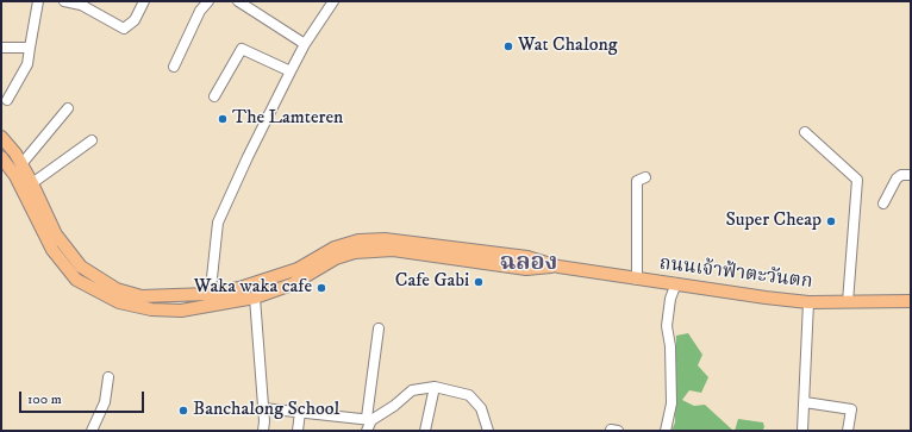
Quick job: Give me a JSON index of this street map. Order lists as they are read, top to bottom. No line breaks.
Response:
{"streets":{"main road":["ถนนเจ้าฟ้าตะวันตก"]},"districts":["ฉลอง"],"places":["Wat Chalong","The Lamteren","Super Cheap","Cafe Gabi","Waka waka cafe","Banchalong School"],"scale_bar":"100 m"}
